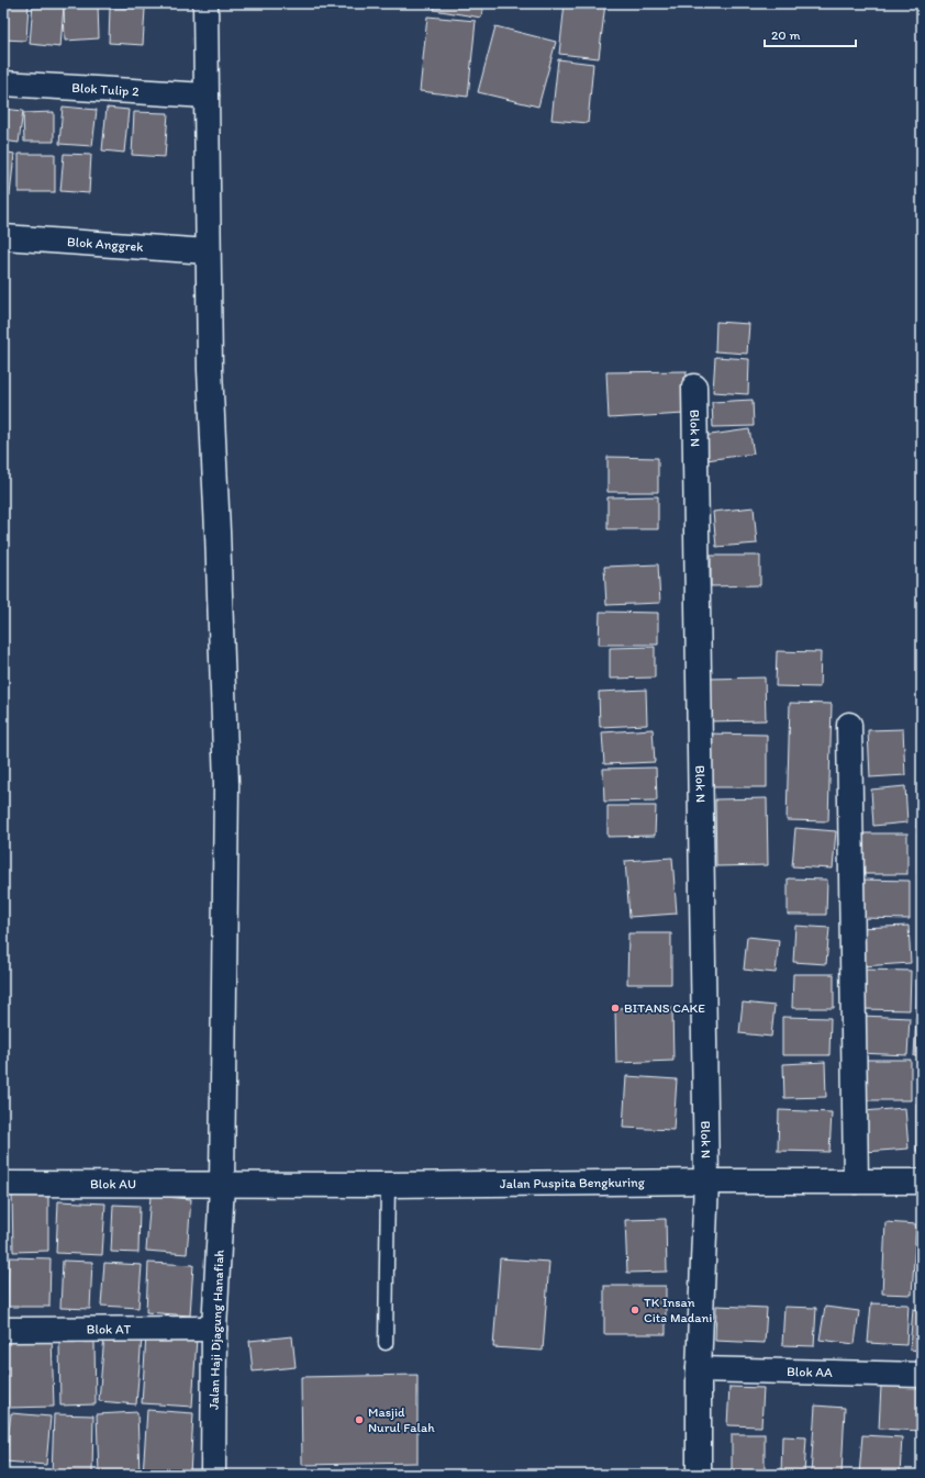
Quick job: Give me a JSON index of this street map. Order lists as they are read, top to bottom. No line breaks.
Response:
{"streets":{"street":["Blok Tulip 2","Blok Anggrek","Blok N","Jalan Puspita Bengkuring","Blok AU","Blok AT","Jalan Haji Djagung Hanafiah","Blok AA"]},"crossings":[["Blok Tulip 2","Jalan Haji Djagung Hanafiah"],["Blok Anggrek","Jalan Haji Djagung Hanafiah"],["Blok N","Jalan Puspita Bengkuring"],["Blok N","Blok AA"],["Jalan Puspita Bengkuring","Blok AU"],["Jalan Puspita Bengkuring","Jalan Haji Djagung Hanafiah"],["Blok AU","Jalan Haji Djagung Hanafiah"],["Blok AT","Jalan Haji Djagung Hanafiah"]],"places":["BITANS CAKE","TK Insan Cita Madani","Masjid Nurul Falah"],"scale_bar":"20 m"}
